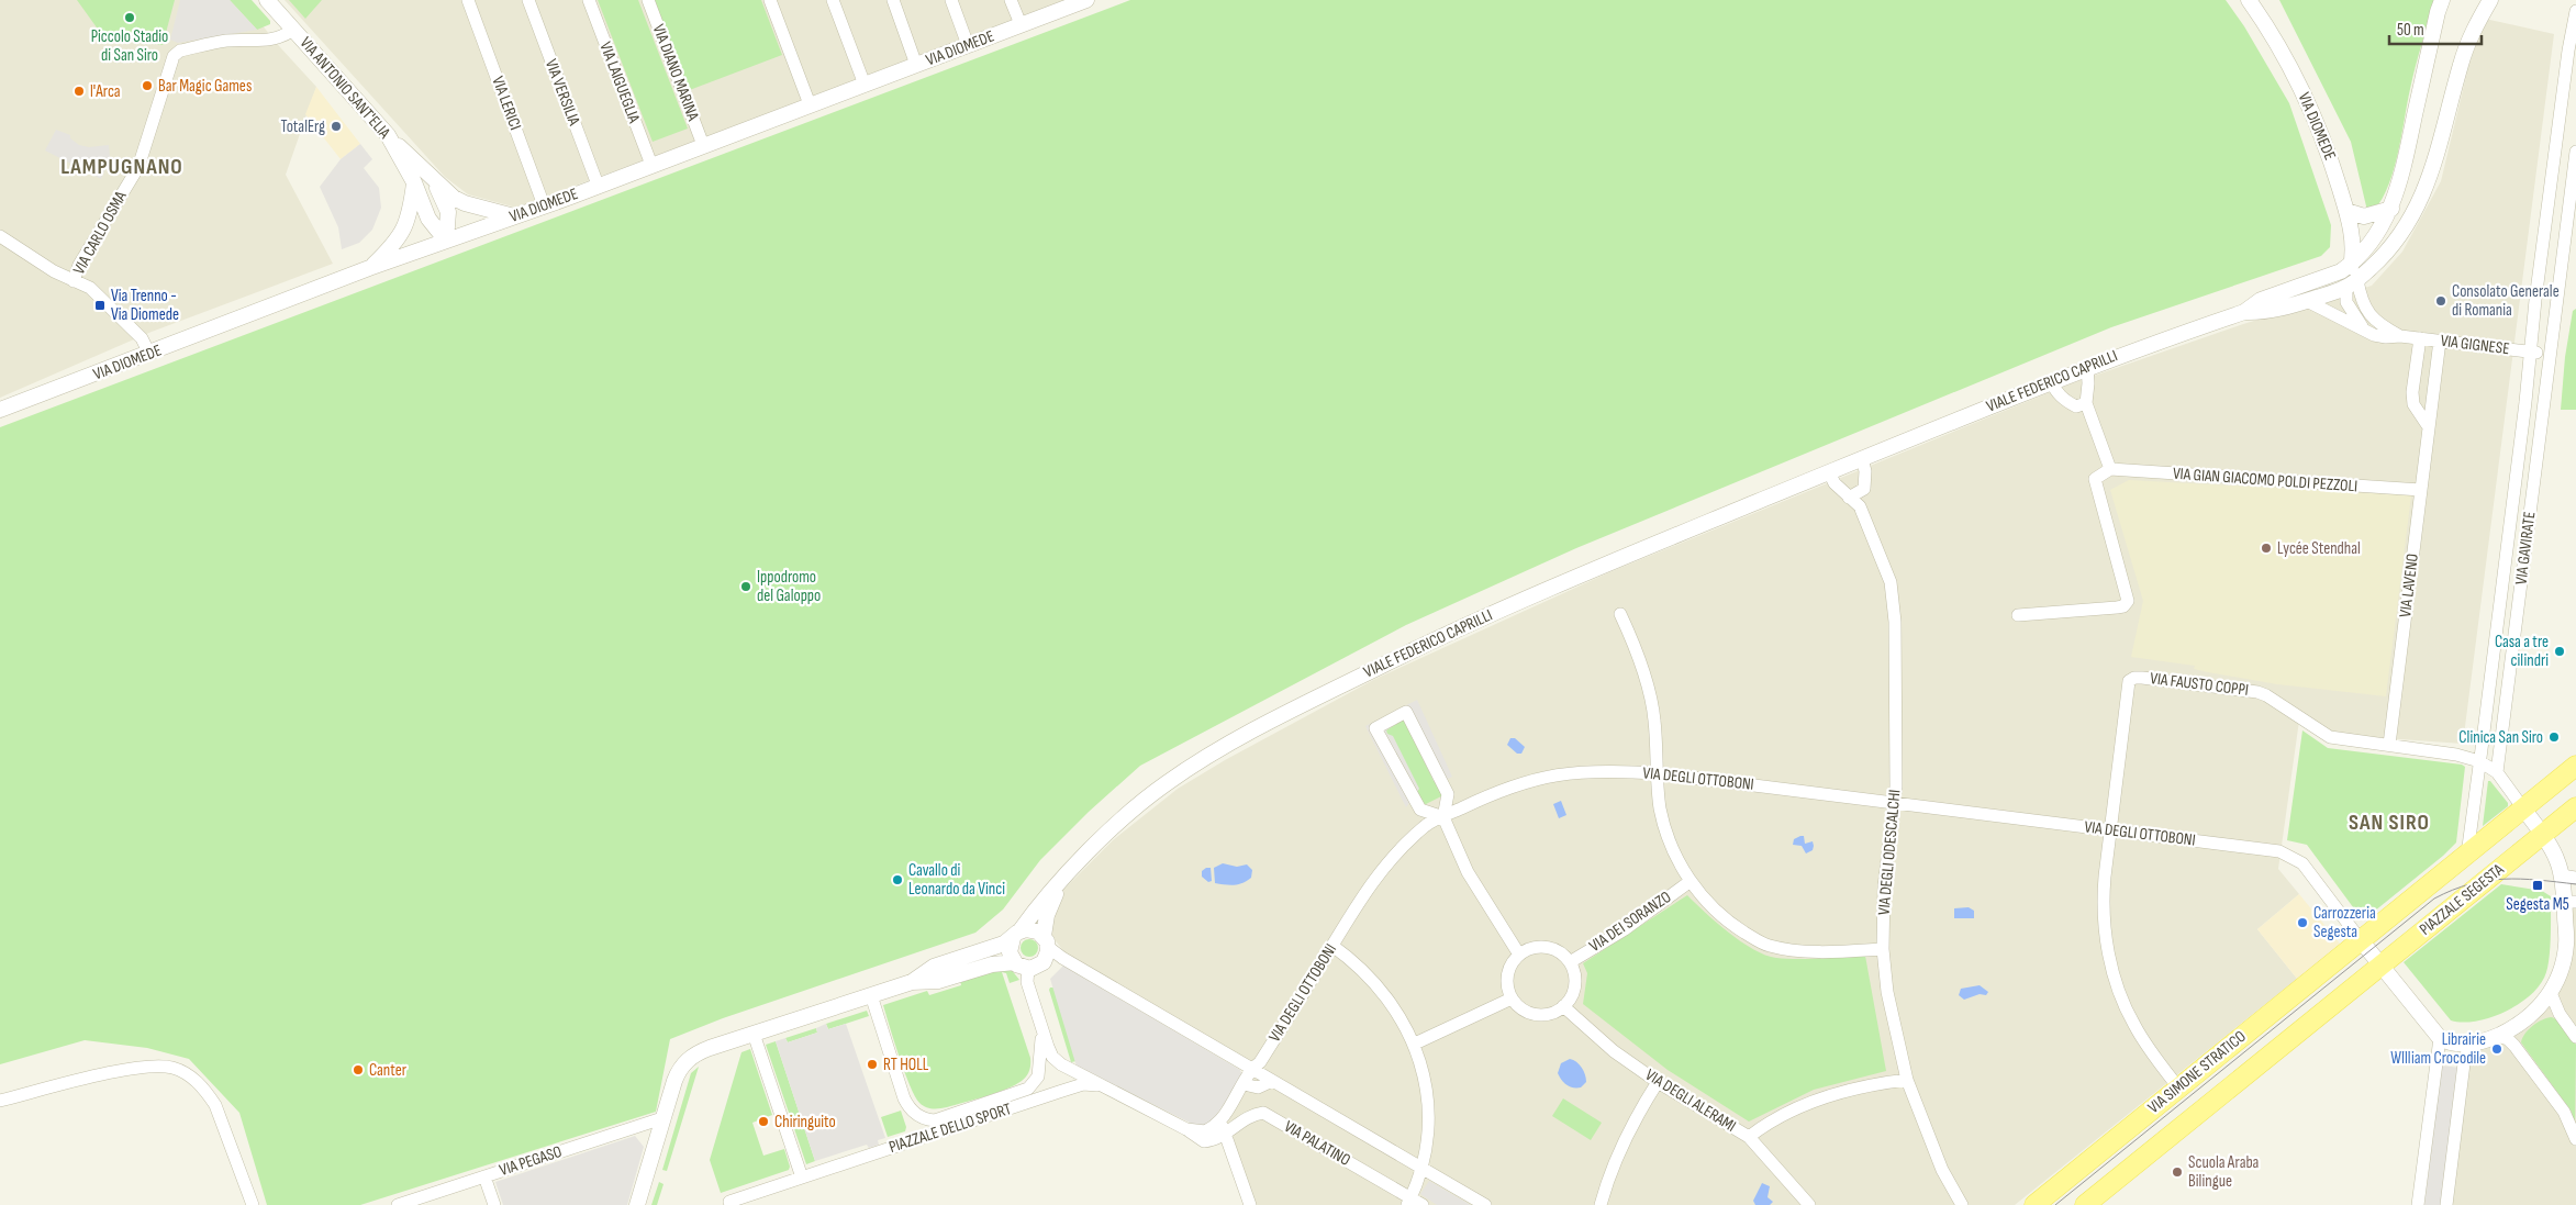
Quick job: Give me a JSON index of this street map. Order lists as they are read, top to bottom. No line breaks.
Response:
{"streets":{"main road":["PIAZZALE SEGESTA","VIA SIMONE STRATICO"],"street":["VIA DIOMEDE","VIA DIANO MARINA","VIA LAIGUEGLIA","VIA ANTONIO SANT'ELIA","VIA VERSILIA","VIA LERICI","VIA CARLO OSMA","VIA GIGNESE","VIALE FEDERICO CAPRILLI","VIA GIAN GIACOMO POLDI PEZZOLI","VIA GAVIRATE","VIA LAVENO","VIA FAUSTO COPPI","VIA DEGLI OTTOBONI","VIA DEGLI ODESCALCHI","VIA DEI SORANZO","VIA DEGLI ALERAMI","PIAZZALE DELLO SPORT","VIA PALATINO","VIA PEGASO"]},"crossings":[["VIA DIOMEDE","VIA DIANO MARINA"],["VIA DIOMEDE","VIA LAIGUEGLIA"],["VIA DIOMEDE","VIA ANTONIO SANT'ELIA"],["VIA DIOMEDE","VIA VERSILIA"],["VIA DIOMEDE","VIA LERICI"],["VIA DIOMEDE","VIALE FEDERICO CAPRILLI"],["VIA ANTONIO SANT'ELIA","VIA CARLO OSMA"],["VIA GIGNESE","VIALE FEDERICO CAPRILLI"],["VIA GIGNESE","VIA GAVIRATE"],["VIA GIGNESE","VIA LAVENO"],["VIALE FEDERICO CAPRILLI","PIAZZALE DELLO SPORT"],["VIA GIAN GIACOMO POLDI PEZZOLI","VIA LAVENO"],["VIA GAVIRATE","PIAZZALE SEGESTA"],["VIA LAVENO","VIA FAUSTO COPPI"],["VIA FAUSTO COPPI","VIA DEGLI OTTOBONI"],["VIA DEGLI OTTOBONI","VIA DEGLI ODESCALCHI"],["VIA DEGLI OTTOBONI","PIAZZALE SEGESTA"],["VIA DEGLI OTTOBONI","VIA SIMONE STRATICO"],["VIA DEGLI OTTOBONI","VIA PALATINO"],["PIAZZALE SEGESTA","VIA SIMONE STRATICO"],["VIA DEI SORANZO","VIA DEGLI ALERAMI"],["PIAZZALE DELLO SPORT","VIA PALATINO"]],"districts":["LAMPUGNANO","SAN SIRO"],"places":{"other":["Piccolo Stadio di San Siro","Bar Magic Games","l'Arca","TotalErg","Consolato Generale di Romania","Lycée Stendhal","Ippodromo del Galoppo","Casa a tre cilindri","Clinica San Siro","Cavallo di Leonardo da Vinci","Carrozzeria Segesta","Librairie WIlliam Crocodile","RT HOLL","Canter","Chiringuito","Scuola Araba Bilingue"],"transit":["Via Trenno - Via Diomede","Segesta M5"]},"scale_bar":"50 m"}
